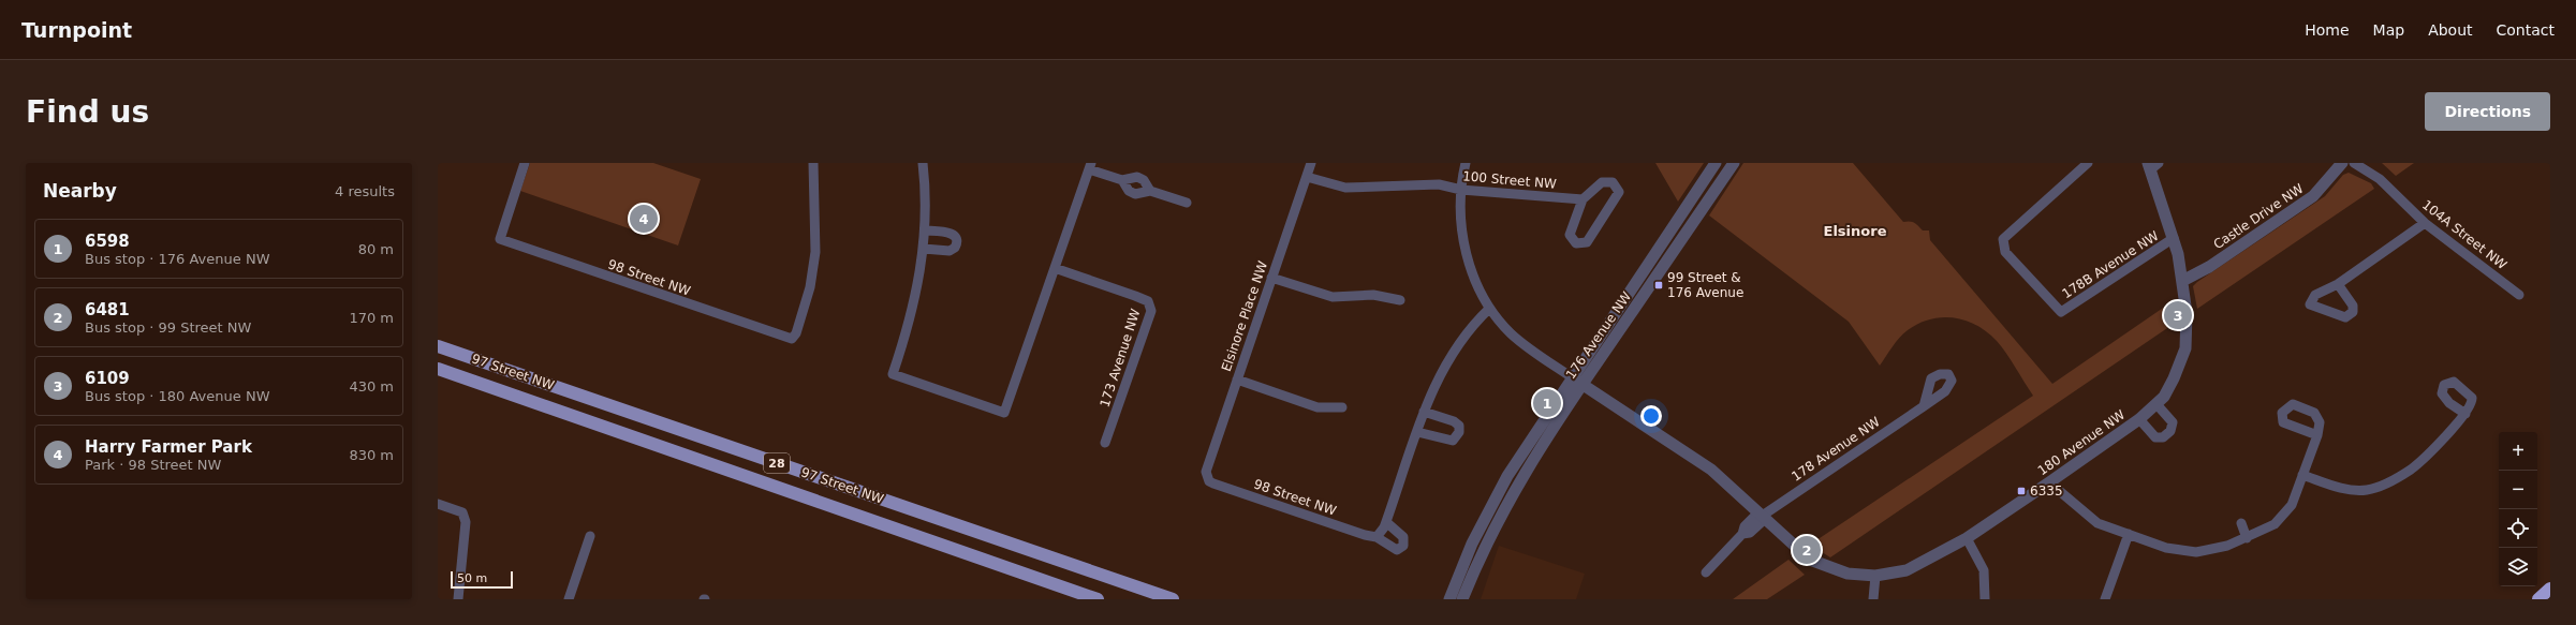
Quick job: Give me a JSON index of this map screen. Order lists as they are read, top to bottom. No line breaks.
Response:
{"streets":{"main road":["97 Street NW","28"],"street":["100 Street NW","Castle Drive NW","104A Street NW","178B Avenue NW","98 Street NW","Elsinore Place NW","176 Avenue NW","173 Avenue NW","180 Avenue NW","178 Avenue NW"]},"crossings":[["100 Street NW","Elsinore Place NW"],["Castle Drive NW","180 Avenue NW"],["178B Avenue NW","180 Avenue NW"],["98 Street NW","Elsinore Place NW"],["176 Avenue NW","180 Avenue NW"],["180 Avenue NW","178 Avenue NW"]],"districts":["Elsinore"],"places":{"transit":["99 Street & 176 Avenue","6335"]},"scale_bar":"50 m","page":{"header":"Turnpoint","nav":["Home","Map","About","Contact"],"buttons":"Directions","title":"Find us","heading":["Nearby","4 results"],"pins":["4","3","1","2"],"list":[{"mark":"1","name":"6598","note":"Bus stop · 176 Avenue NW","value":"80 m"},{"mark":"2","name":"6481","note":"Bus stop · 99 Street NW","value":"170 m"},{"mark":"3","name":"6109","note":"Bus stop · 180 Avenue NW","value":"430 m"},{"mark":"4","name":"Harry Farmer Park","note":"Park · 98 Street NW","value":"830 m"}],"map_buttons":["+","−"],"scale":"50 m"}}
